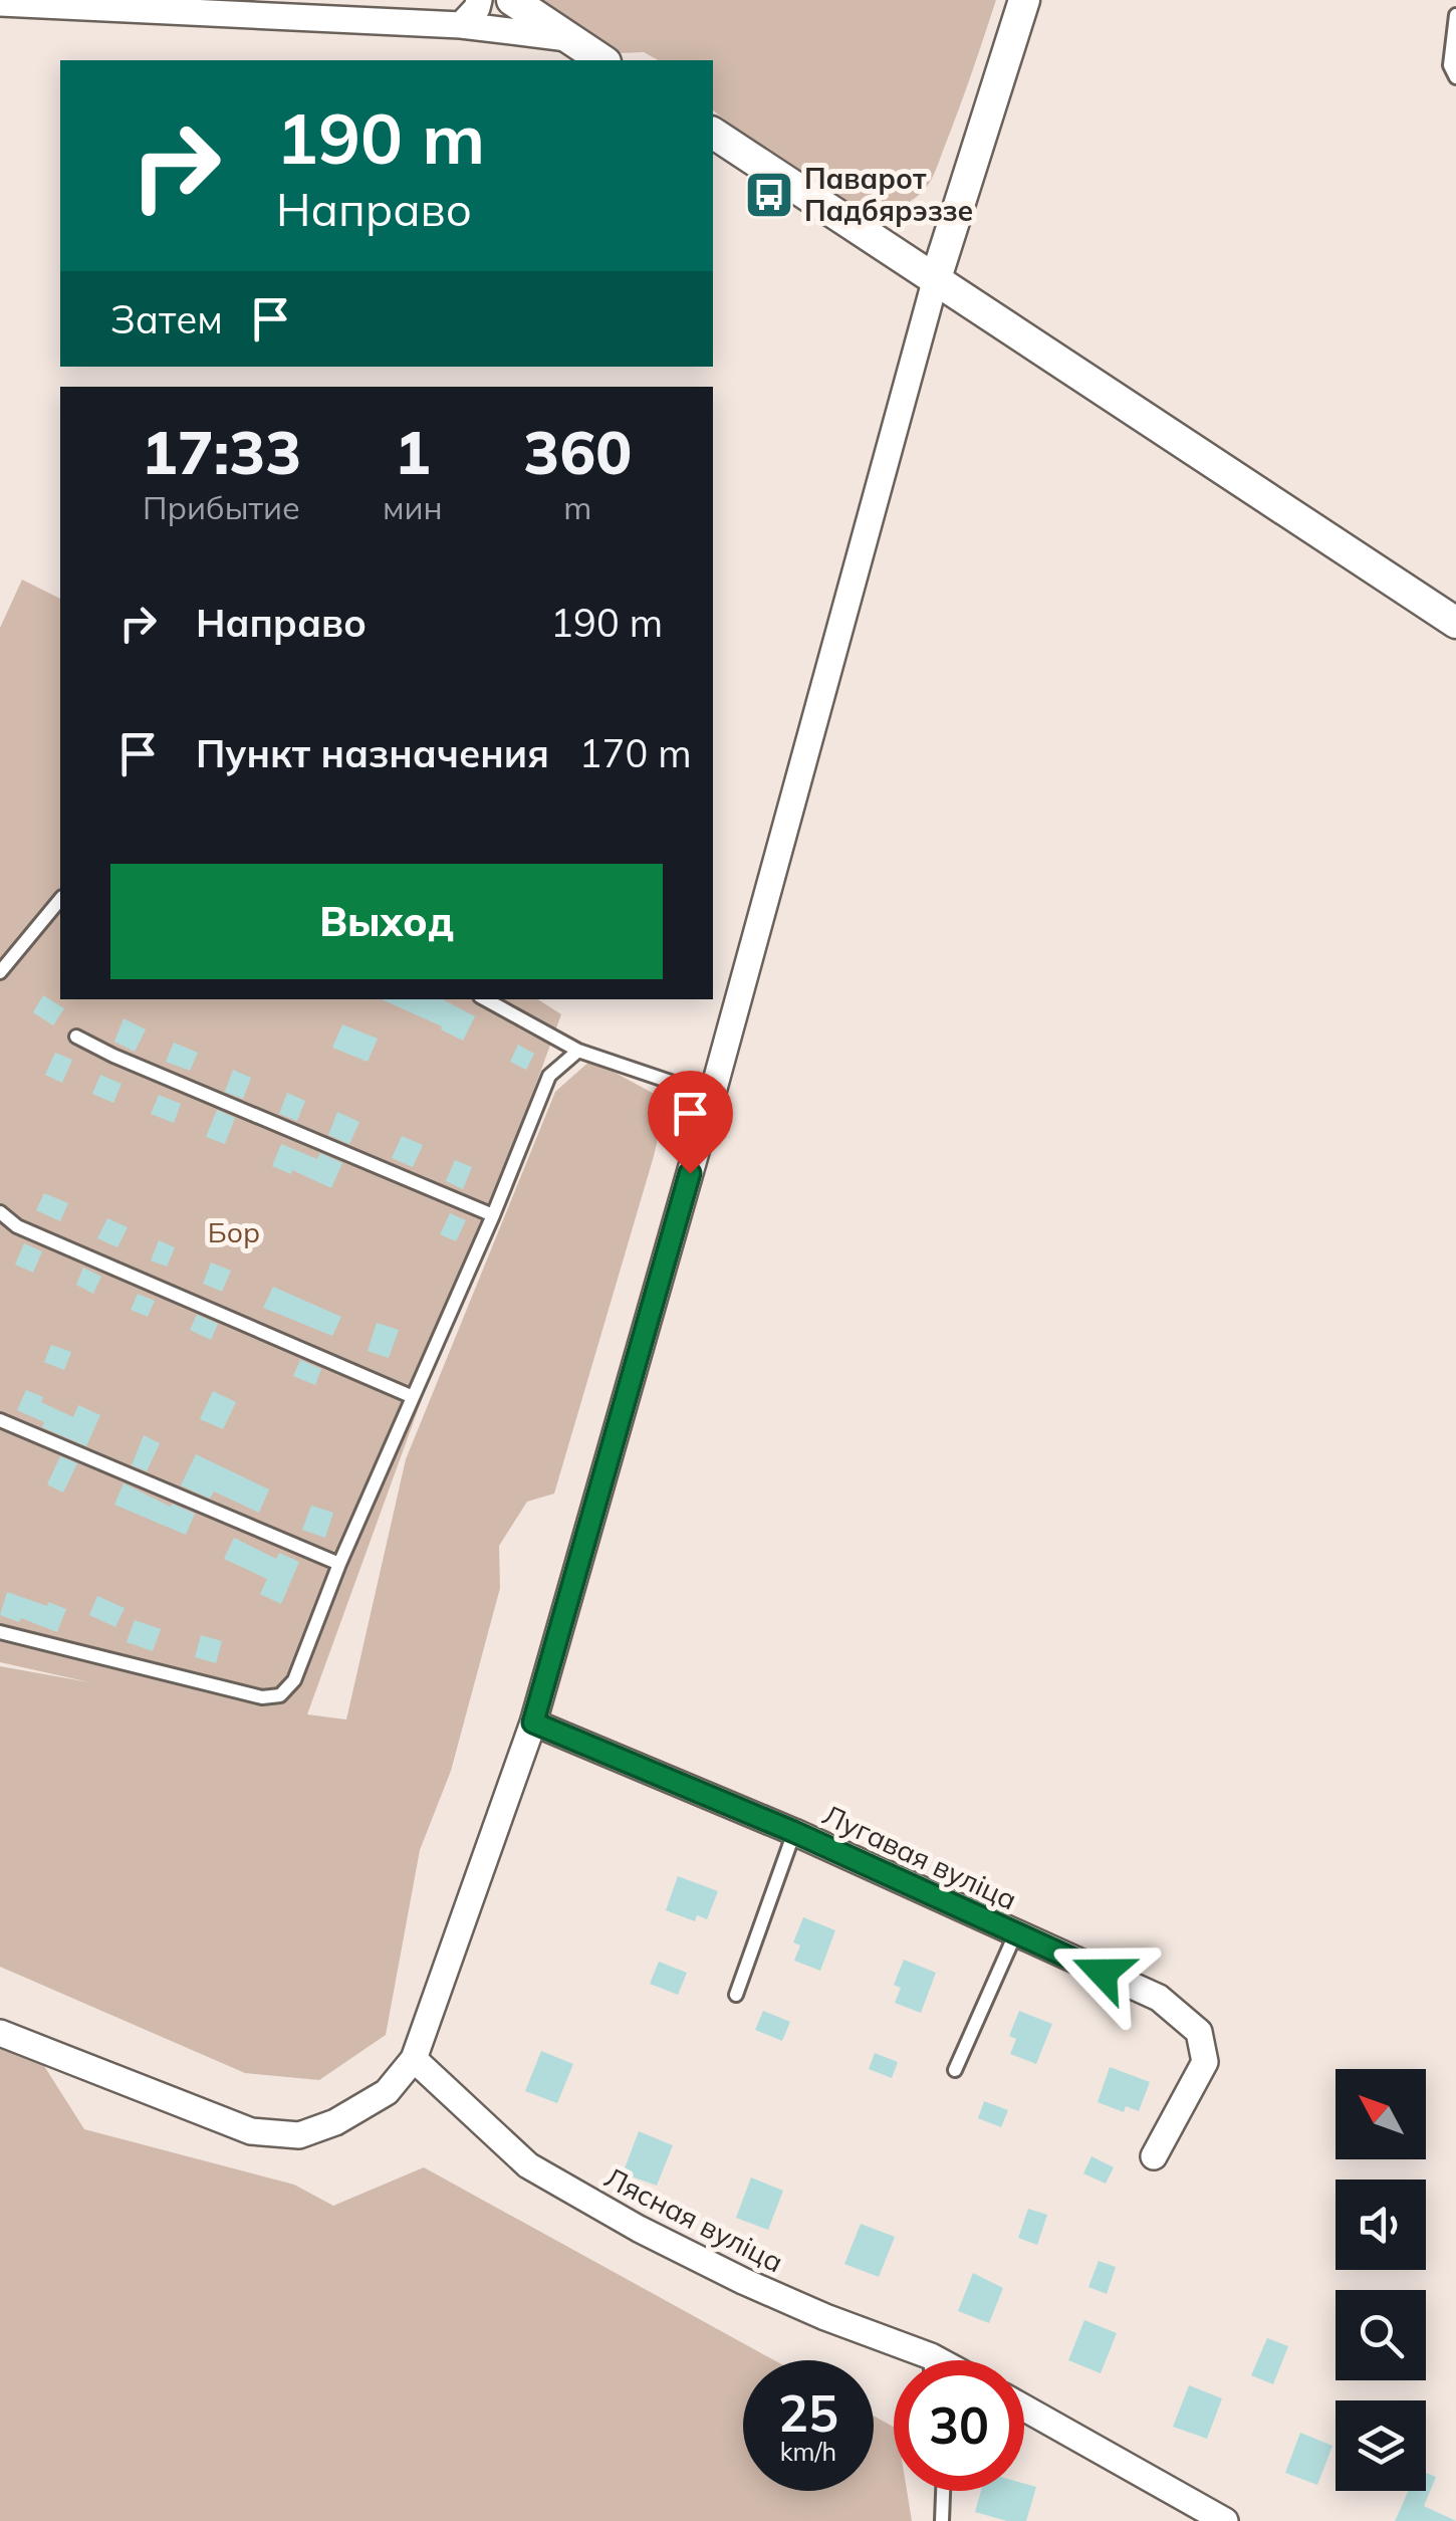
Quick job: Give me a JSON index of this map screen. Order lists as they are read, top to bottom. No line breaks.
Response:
{"streets":{"street":["Лугавая вуліца","Лясная вуліца"]},"parks":["Бор"],"places":{"bus stop":["Паварот Падбярэззе"]},"north":"top left","page":{"turn":["190 m","Направо"],"then":"Затем","eta":["17:33","Прибытие","1","мин","360","m"],"list":[{"name":"Направо","value":"190 m"},{"name":"Пункт назначения","value":"170 m"}],"buttons":"Выход","speed":"25 km/h","limit":"30"}}
